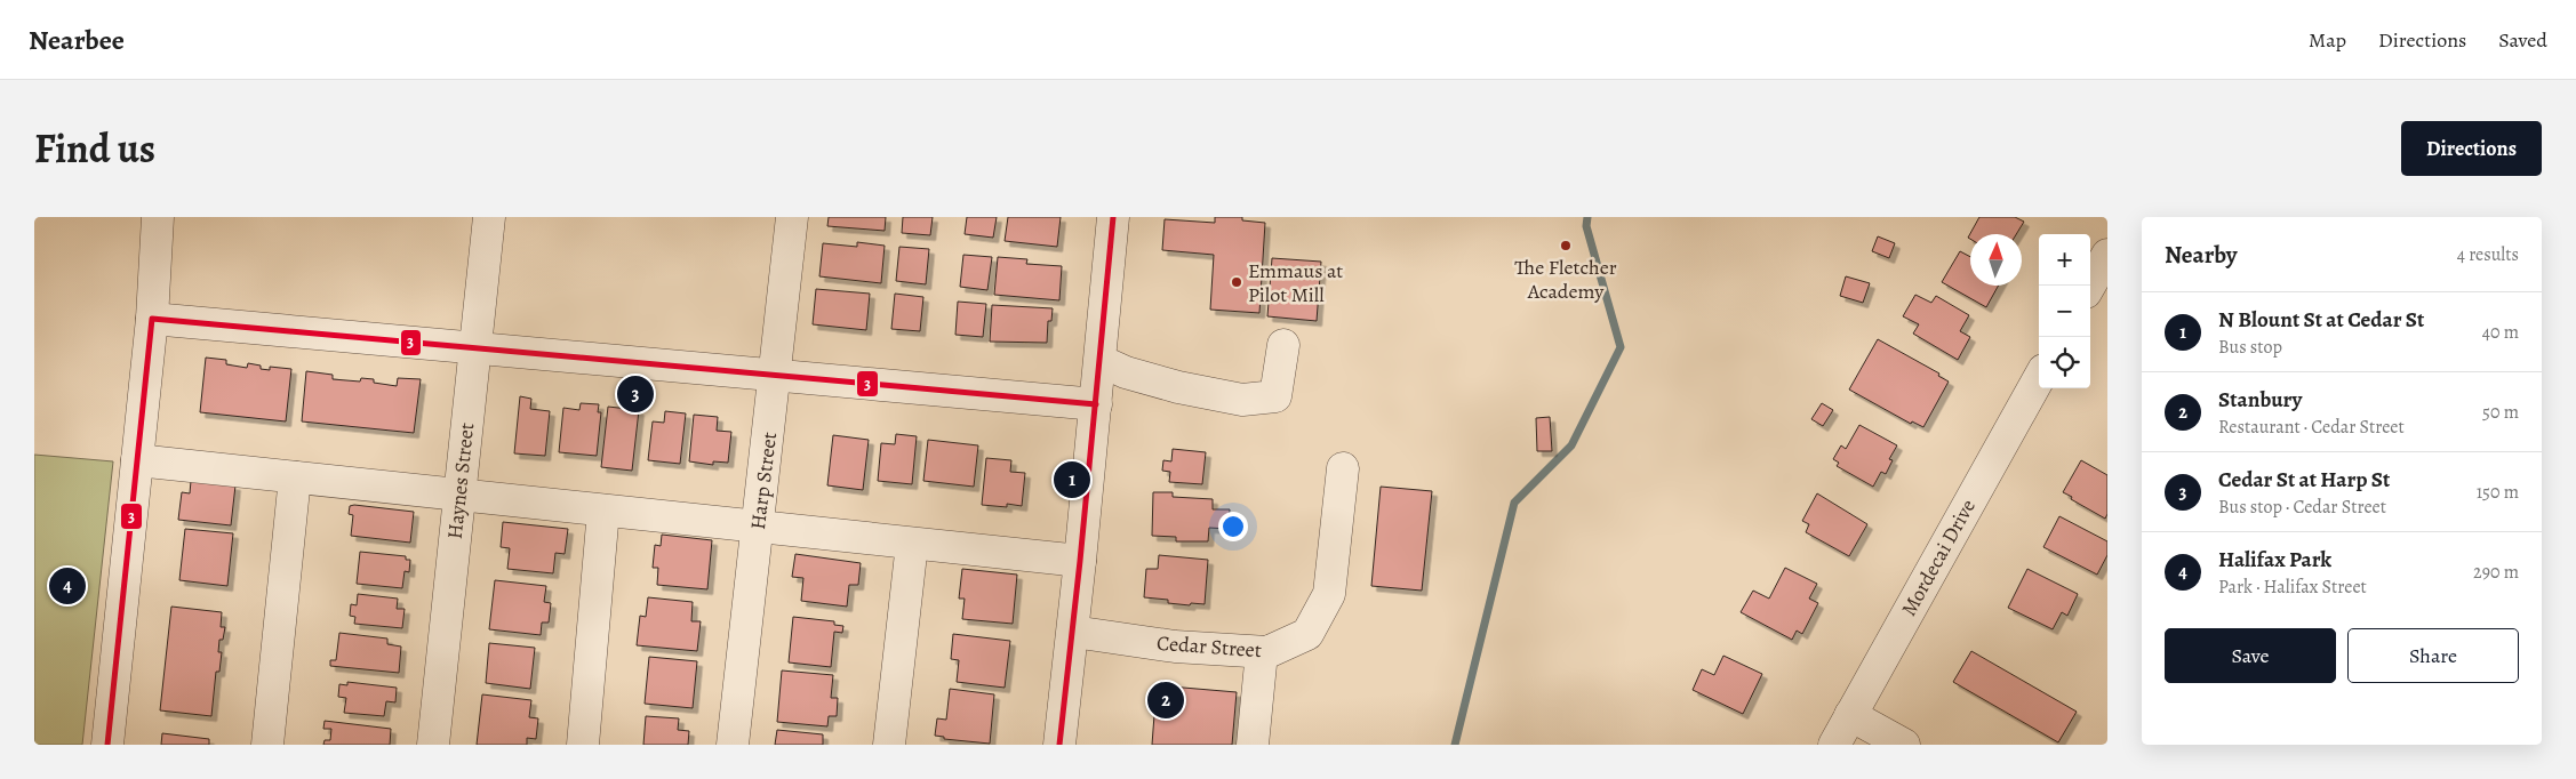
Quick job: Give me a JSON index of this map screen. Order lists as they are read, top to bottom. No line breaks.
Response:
{"streets":{"street":["Haynes Street","Harp Street","Mordecai Drive","Cedar Street"]},"places":["The Fletcher Academy","Emmaus at Pilot Mill"],"lines":["transit line 3"],"north":"top","page":{"header":"Nearbee","nav":["Map","Directions","Saved"],"title":"Find us","buttons":["Directions",["Save","Share"]],"heading":["Nearby","4 results"],"map_buttons":["+","−"],"list":[{"mark":"1","name":"N Blount St at Cedar St","note":"Bus stop","value":"40 m"},{"mark":"2","name":"Stanbury","note":"Restaurant · Cedar Street","value":"50 m"},{"mark":"3","name":"Cedar St at Harp St","note":"Bus stop · Cedar Street","value":"150 m"},{"mark":"4","name":"Halifax Park","note":"Park · Halifax Street","value":"290 m"}],"pins":["3","1","4","2"]}}
